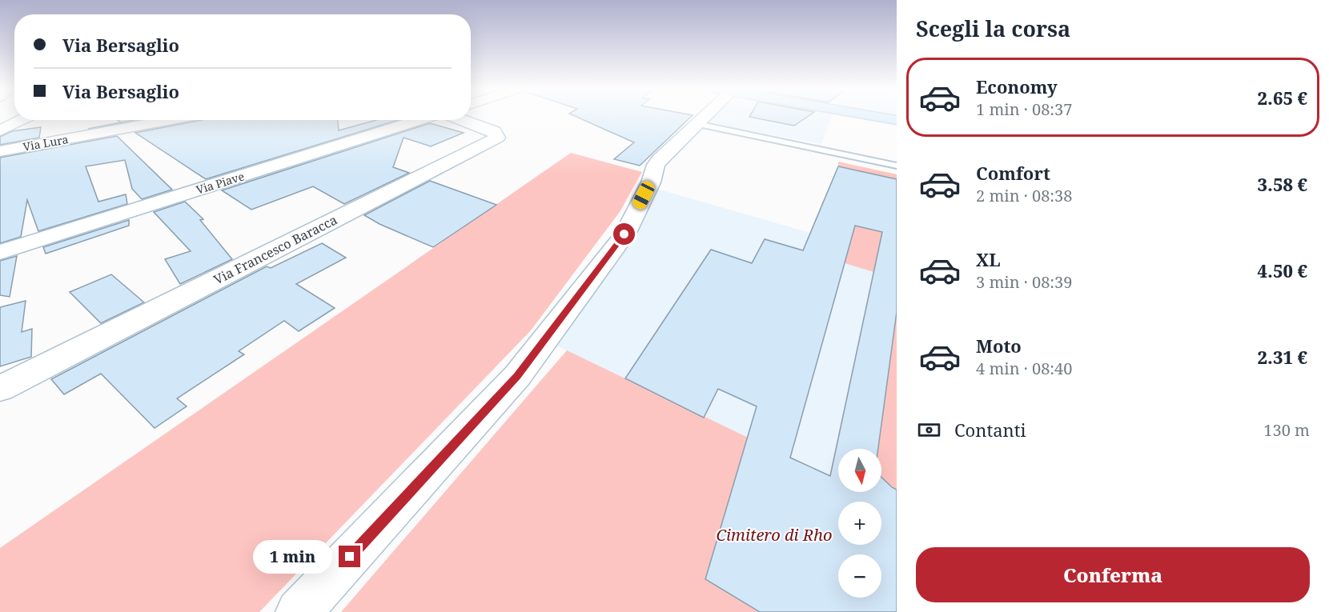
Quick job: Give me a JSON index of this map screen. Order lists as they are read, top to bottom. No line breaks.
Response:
{"streets":{"street":["Via Lura","Via Piave","Via Francesco Baracca"]},"parks":["Cimitero di Rho"],"north":"bottom","page":{"heading":"Scegli la corsa","banner":["Via Bersaglio","Via Bersaglio"],"list":[{"name":"Economy","note":"1 min · 08:37","value":"2.65 €"},{"name":"Comfort","note":"2 min · 08:38","value":"3.58 €"},{"name":"XL","note":"3 min · 08:39","value":"4.50 €"},{"name":"Moto","note":"4 min · 08:40","value":"2.31 €"}],"pay":["Contanti","130 m"],"map_buttons":["+","−"],"buttons":"Conferma","bubble":"1 min"}}
